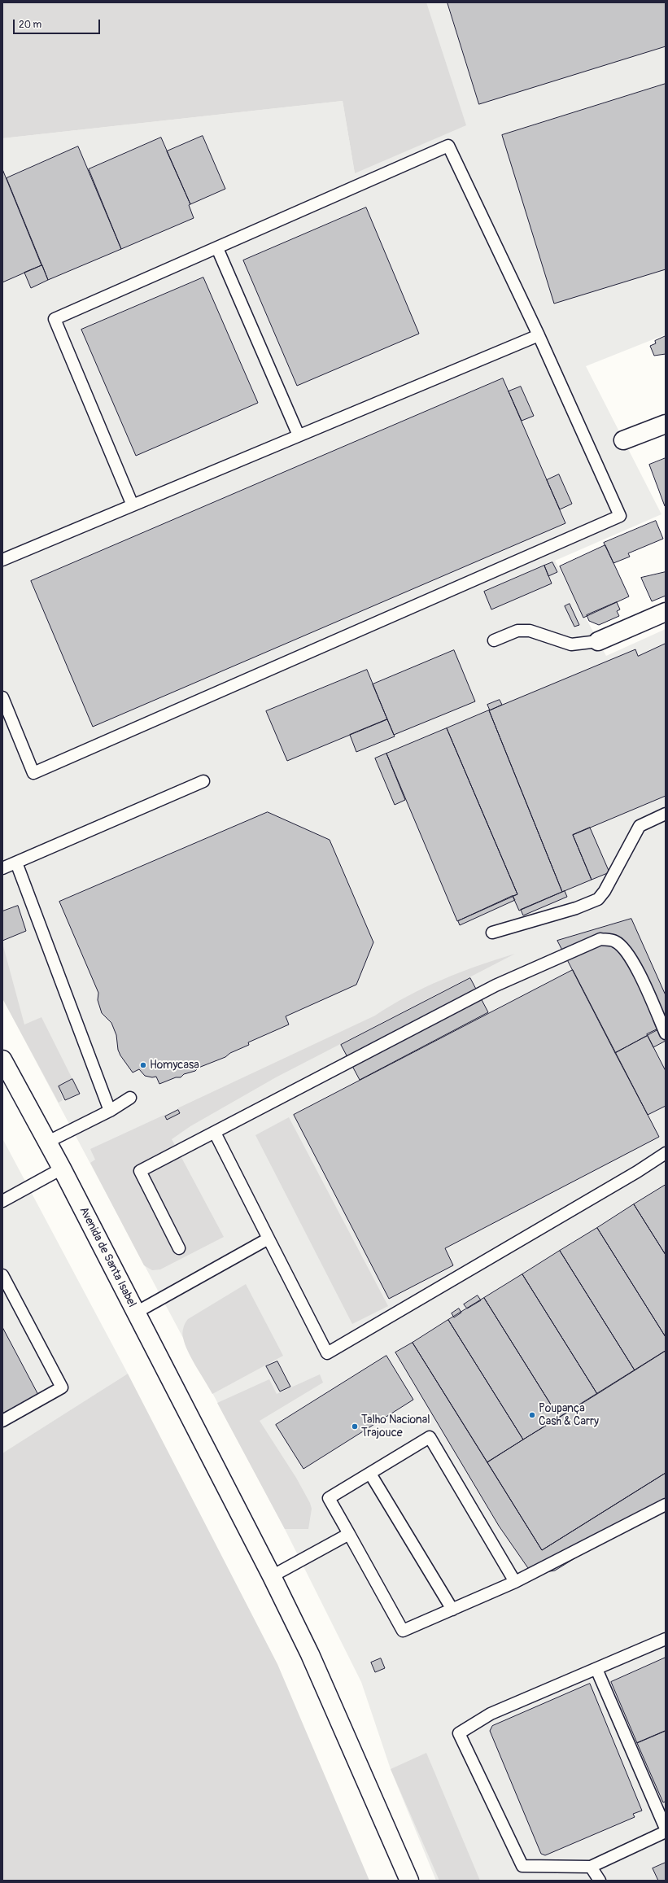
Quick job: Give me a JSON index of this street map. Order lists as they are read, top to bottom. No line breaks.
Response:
{"streets":{"main road":["Avenida de Santa Isabel"]},"places":["Homycasa","Poupança Cash & Carry","Talho Nacional Trajouce"],"scale_bar":"20 m"}
